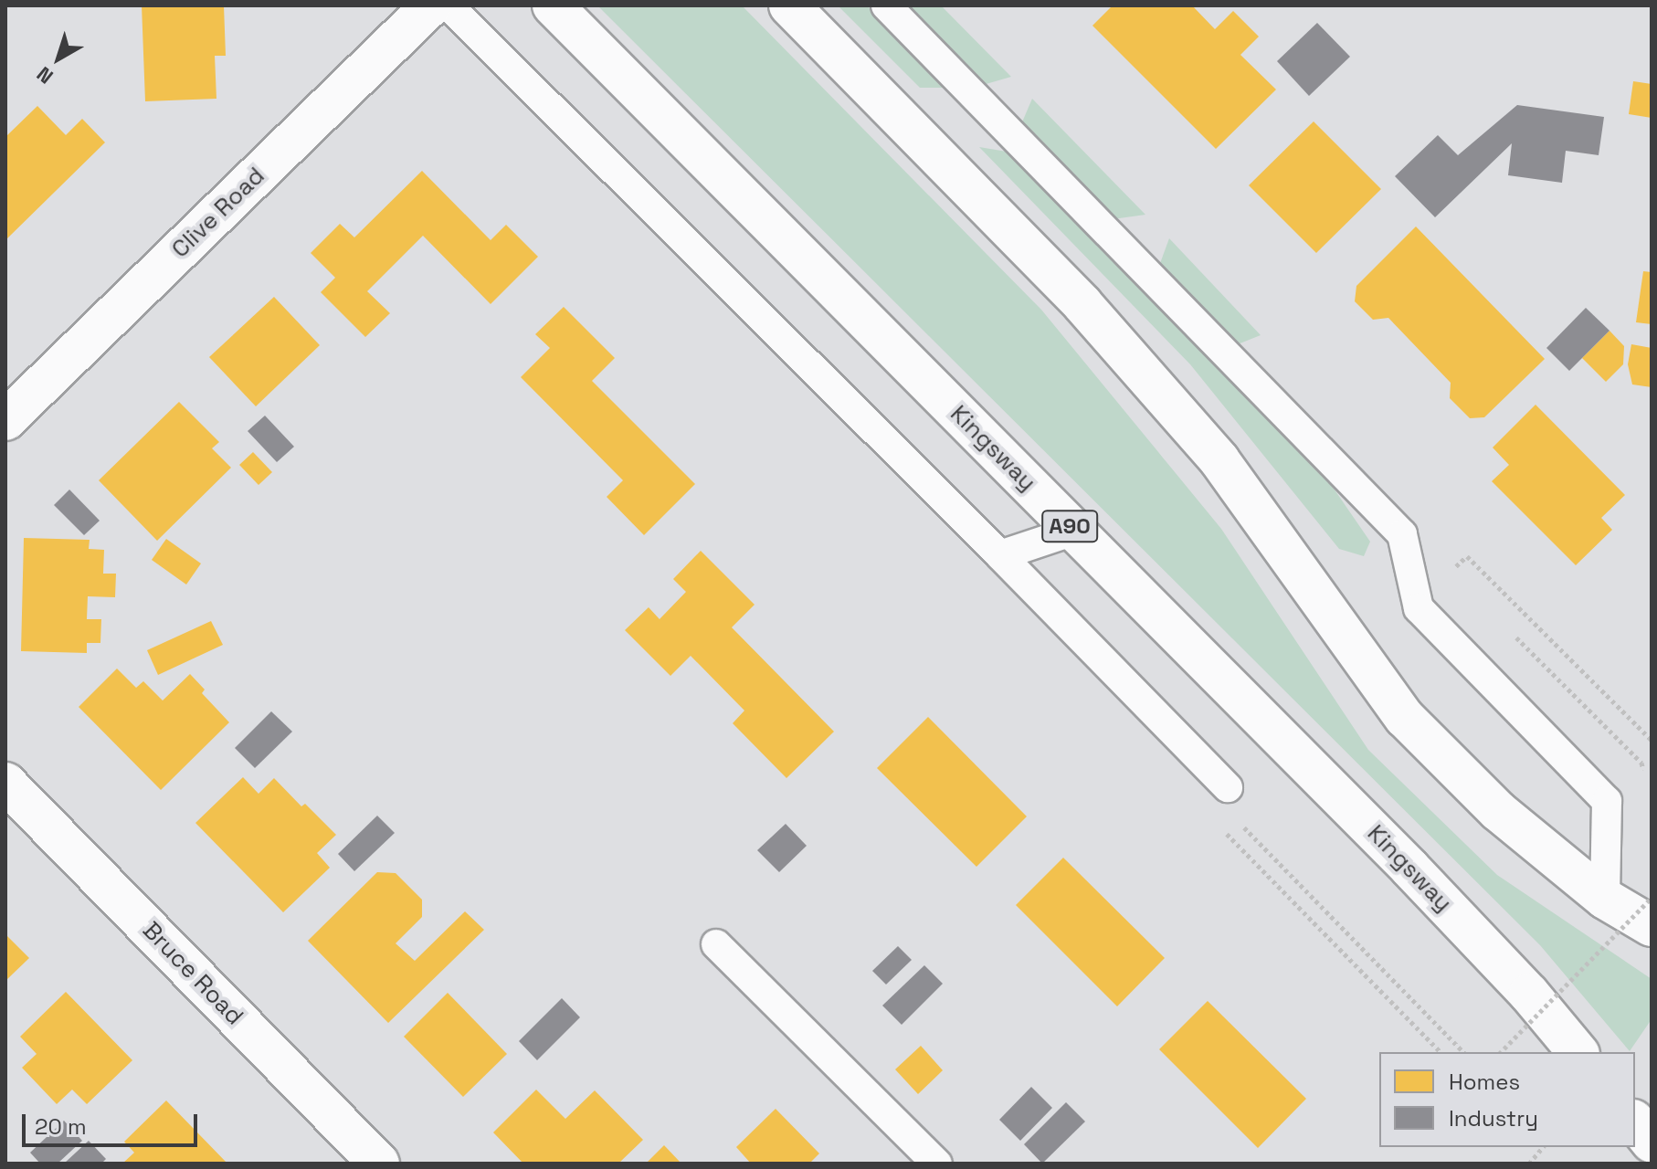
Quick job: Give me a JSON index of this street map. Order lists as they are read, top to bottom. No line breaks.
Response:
{"streets":{"main road":["Clive Road","Kingsway","A90","Bruce Road"]},"legend":["Homes","Industry"],"scale_bar":"20 m","north":"bottom left"}
